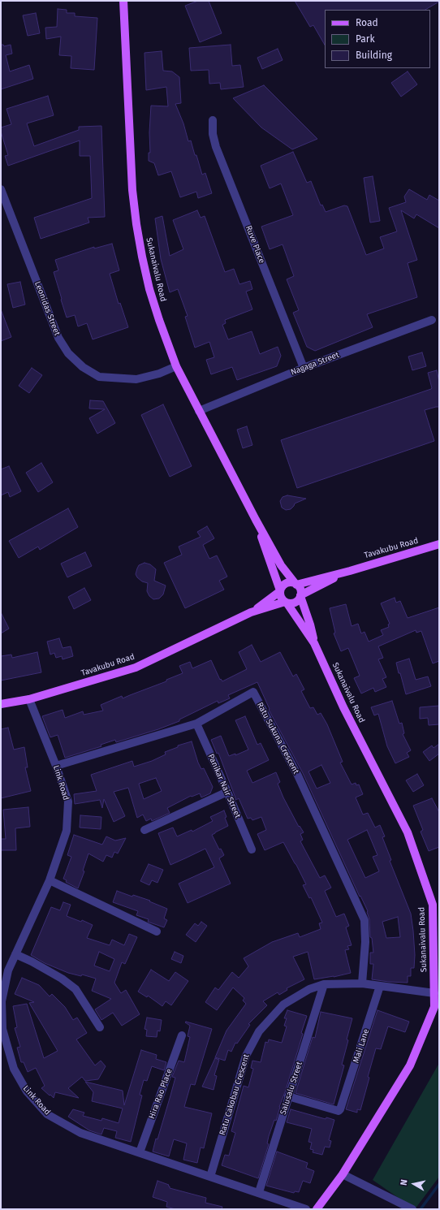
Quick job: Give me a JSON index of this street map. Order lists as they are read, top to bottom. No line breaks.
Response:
{"streets":{"main road":["Sukanaivalu Road","Tavakubu Road"],"street":["Ruve Place","Leonidas Street","Nagaga Street","Ratu Sukuna Crescent","Link Road","Panikar Nair Street","Mali Lane","Salusalu Street","Hira Rao Place","Ratu Cakobau Crescent"]},"crossings":[["Ruve Place","Nagaga Street"],["Sukanaivalu Road","Leonidas Street"],["Sukanaivalu Road","Nagaga Street"],["Sukanaivalu Road","Tavakubu Road"],["Sukanaivalu Road","Ratu Cakobau Crescent"],["Tavakubu Road","Link Road"],["Ratu Sukuna Crescent","Link Road"],["Ratu Sukuna Crescent","Panikar Nair Street"],["Ratu Sukuna Crescent","Ratu Cakobau Crescent"],["Link Road","Salusalu Street"],["Link Road","Hira Rao Place"],["Link Road","Ratu Cakobau Crescent"],["Mali Lane","Salusalu Street"],["Mali Lane","Ratu Cakobau Crescent"],["Salusalu Street","Ratu Cakobau Crescent"]],"legend":["Road","Park","Building"],"north":"left"}
